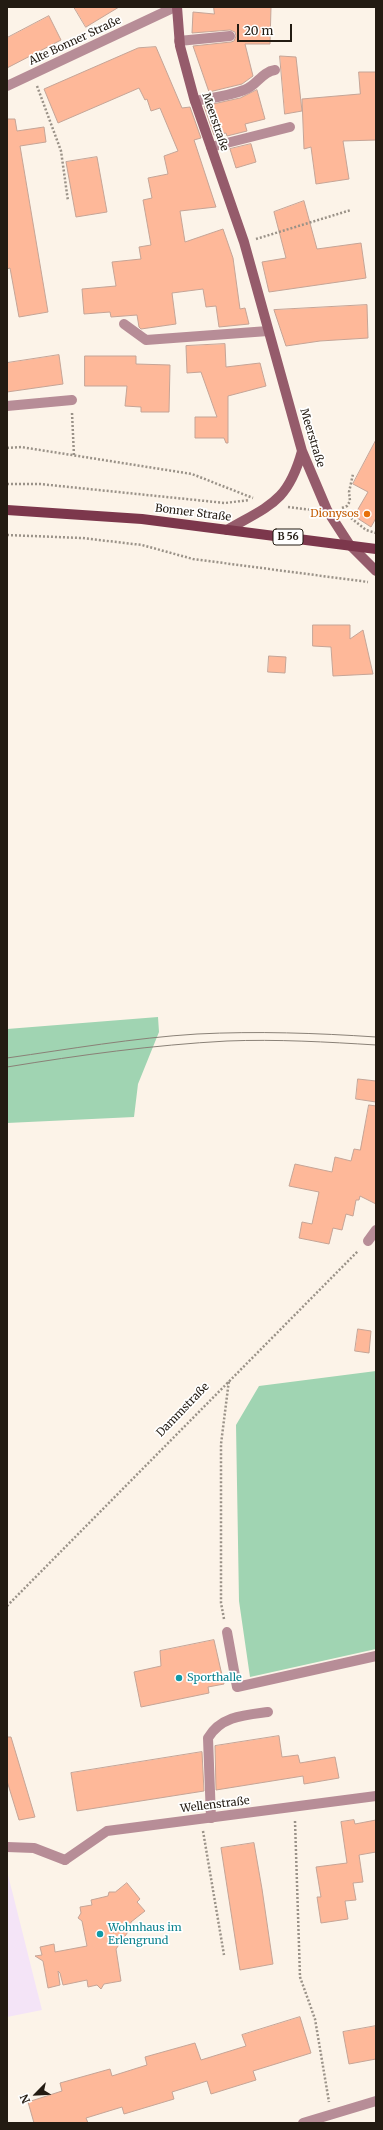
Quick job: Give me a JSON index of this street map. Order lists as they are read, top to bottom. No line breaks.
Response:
{"streets":{"main road":["Bonner Straße","B 56"],"street":["Alte Bonner Straße","Meerstraße","Wellenstraße"],"path":["Dammstraße"]},"crossings":[["Alte Bonner Straße","Meerstraße"],["Meerstraße","Bonner Straße"]],"places":["Dionysos","Sporthalle","Wohnhaus im Erlengrund"],"scale_bar":"20 m","north":"bottom left"}
